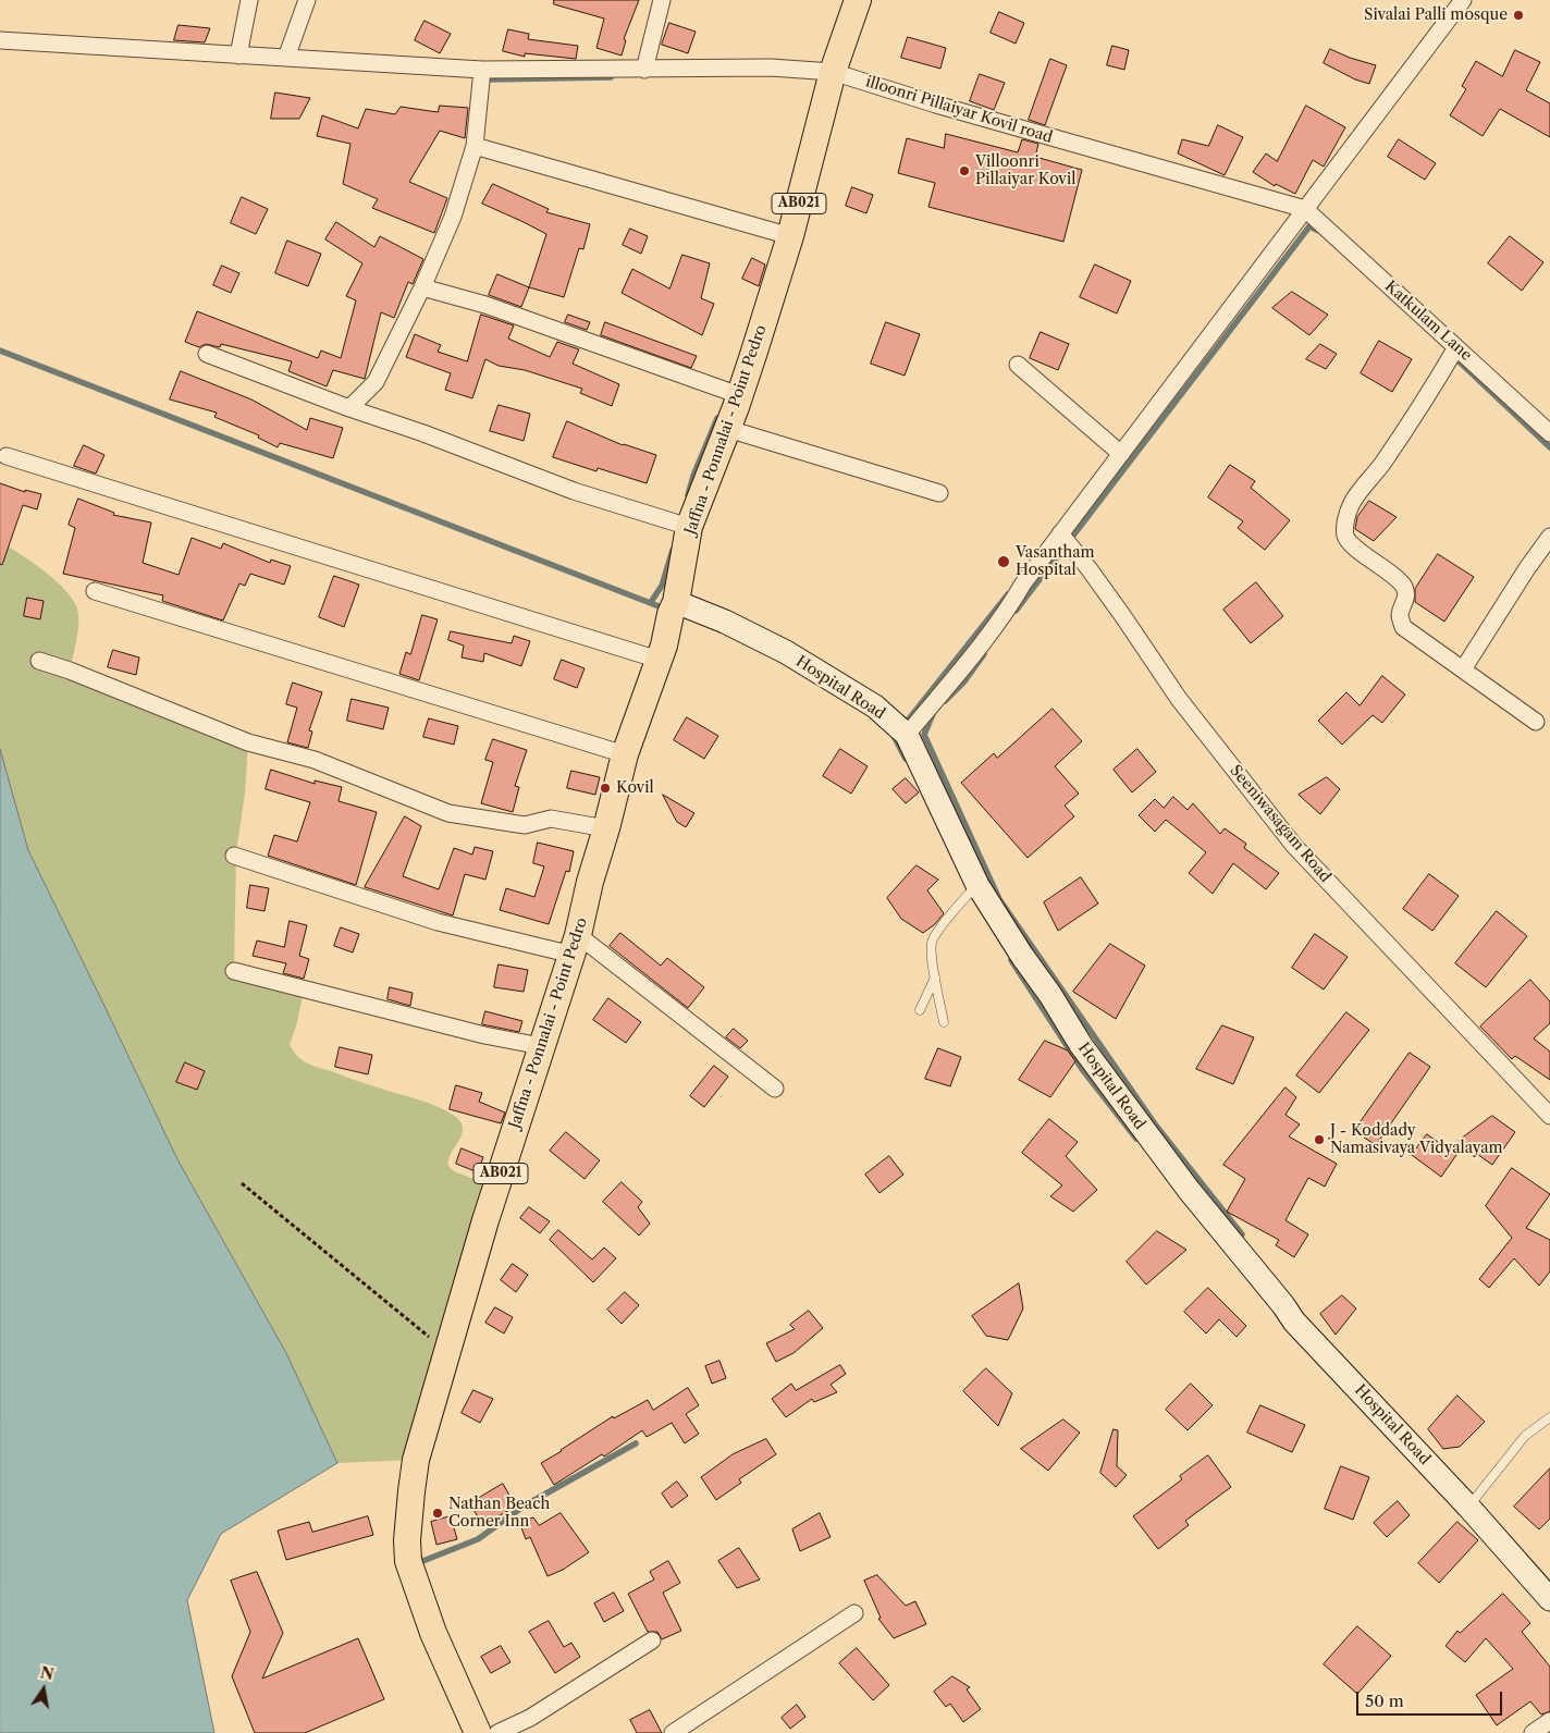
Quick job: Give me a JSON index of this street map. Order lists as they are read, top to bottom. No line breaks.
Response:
{"streets":{"main road":["AB021","Jaffna - Ponnalai - Point Pedro"],"street":["illoonri Pillaiyar Kovil road","Katkulam Lane","Hospital Road","Seeniwasagam Road"]},"crossings":[["illoonri Pillaiyar Kovil road","Katkulam Lane"],["illoonri Pillaiyar Kovil road","Jaffna - Ponnalai - Point Pedro"],["Jaffna - Ponnalai - Point Pedro","Hospital Road"]],"places":["Sivalai Palli mosque","Villoonri Pillaiyar Kovil","Vasantham Hospital","Kovil","J - Koddady Namasivaya Vidyalayam","Nathan Beach Corner Inn"],"scale_bar":"50 m","north":"top"}
